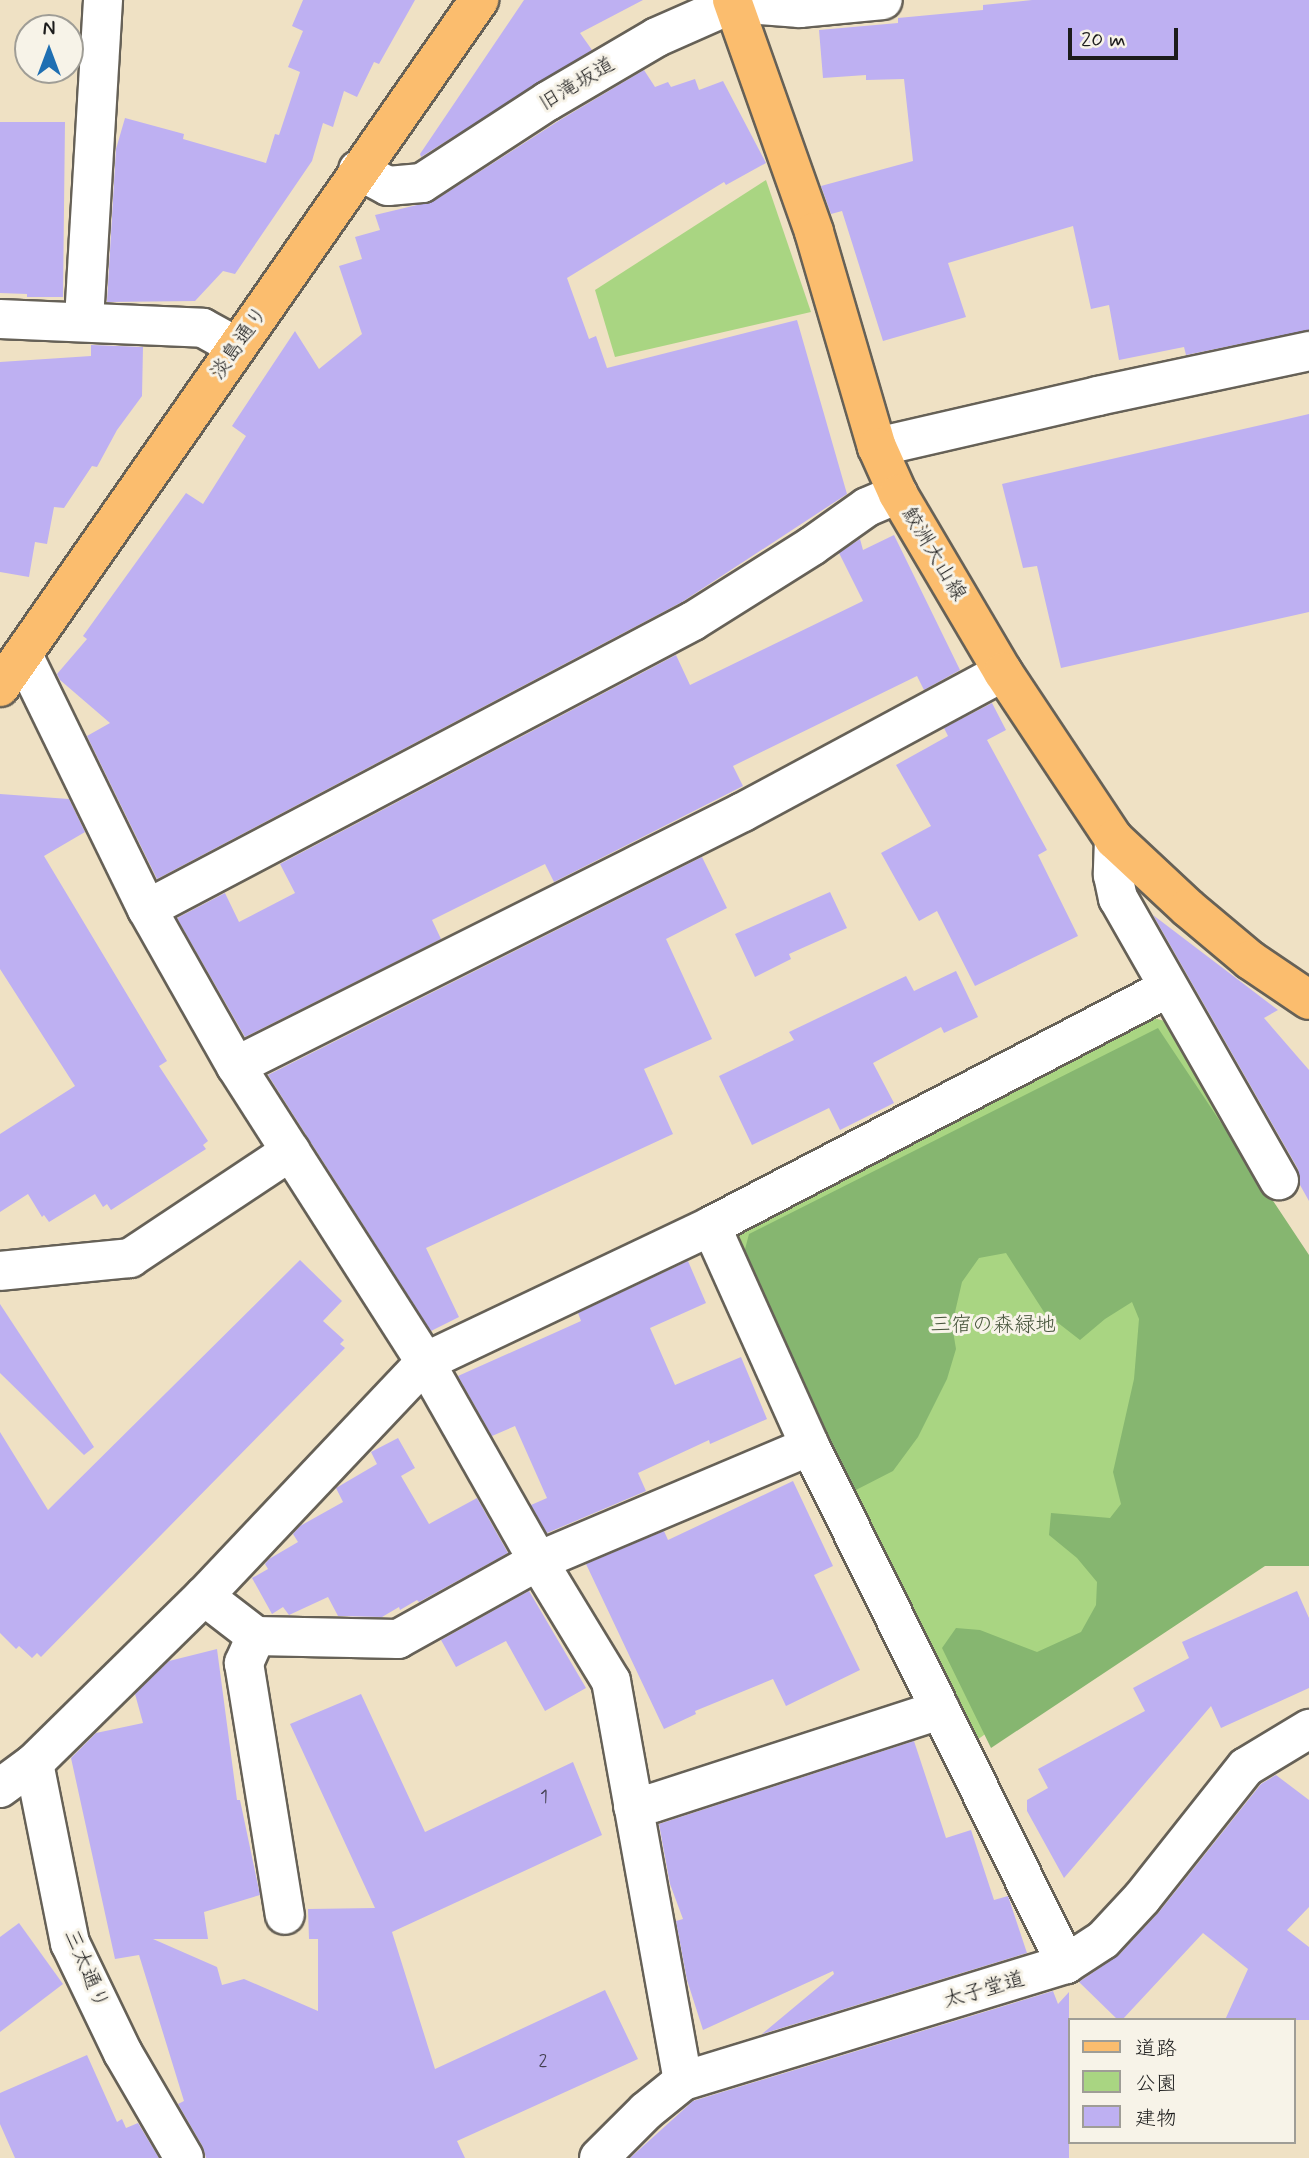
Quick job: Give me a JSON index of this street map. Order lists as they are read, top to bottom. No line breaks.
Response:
{"streets":{"main road":["淡島通り","鮫洲大山線"],"street":["旧滝坂道","三太通り","太子堂道"]},"crossings":[["旧滝坂道","淡島通り"],["旧滝坂道","鮫洲大山線"]],"parks":["三宿の森緑地"],"house_numbers":["1","2"],"legend":["道路","公園","建物"],"scale_bar":"20 m","north":"top"}
